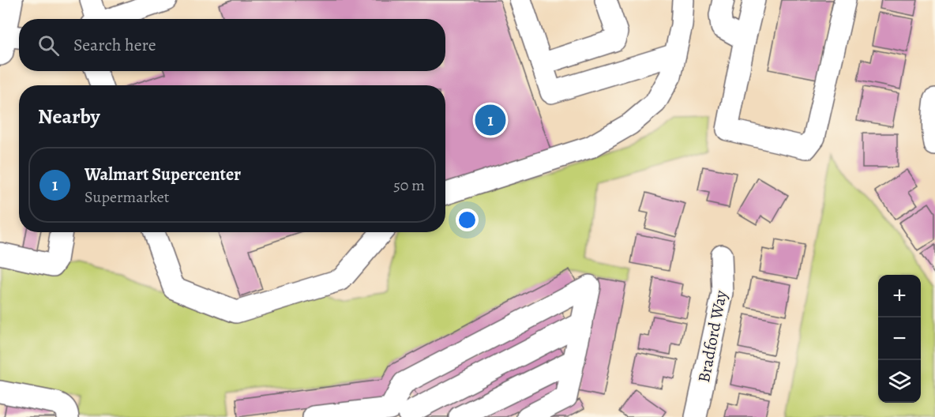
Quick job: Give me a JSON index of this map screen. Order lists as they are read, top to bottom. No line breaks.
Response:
{"streets":{"street":["Bradford Way"]},"page":{"search":"Search here","heading":"Nearby","pins":"1","list":[{"mark":"1","name":"Walmart Supercenter","note":"Supermarket","value":"50 m"}],"map_buttons":["+","−"]}}
